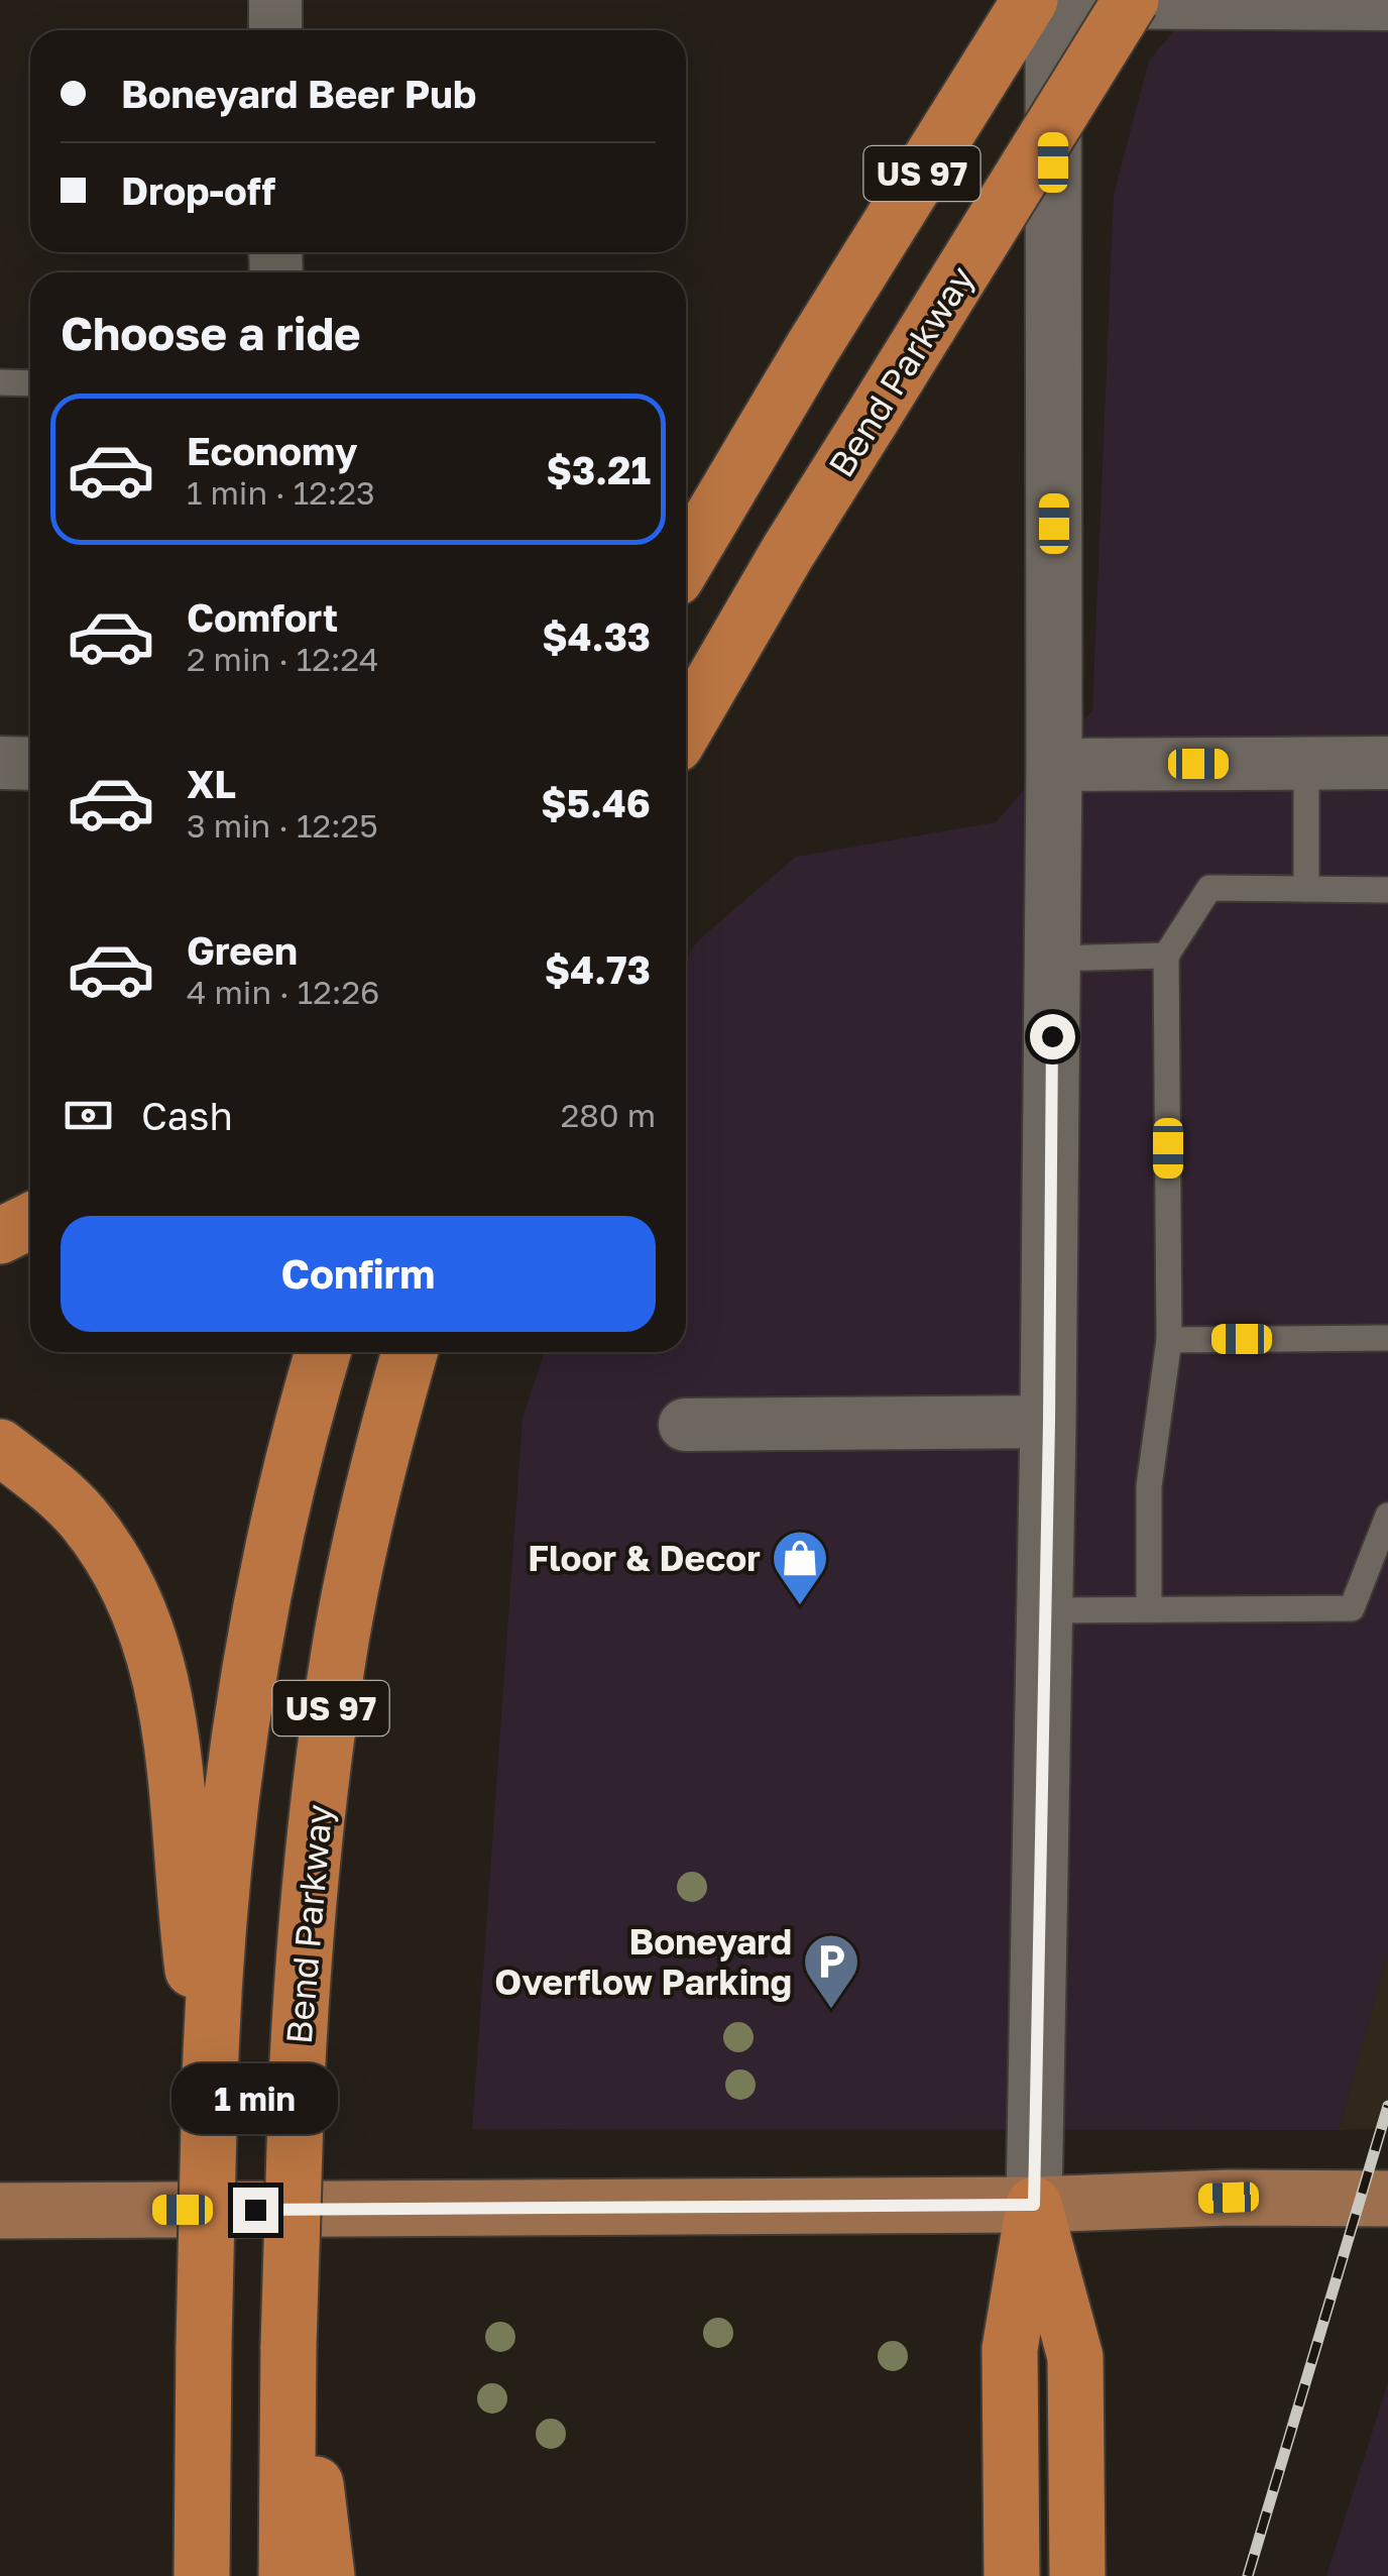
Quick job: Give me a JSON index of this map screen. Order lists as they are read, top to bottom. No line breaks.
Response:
{"streets":{"highway":["US 97","Bend Parkway"]},"places":{"shop":["Floor & Decor"],"parking":["Boneyard Overflow Parking"]},"page":{"banner":["Boneyard Beer Pub","Drop-off"],"heading":"Choose a ride","list":[{"name":"Economy","note":"1 min · 12:23","value":"$3.21"},{"name":"Comfort","note":"2 min · 12:24","value":"$4.33"},{"name":"XL","note":"3 min · 12:25","value":"$5.46"},{"name":"Green","note":"4 min · 12:26","value":"$4.73"}],"pay":["Cash","280 m"],"buttons":"Confirm","bubble":"1 min"}}
